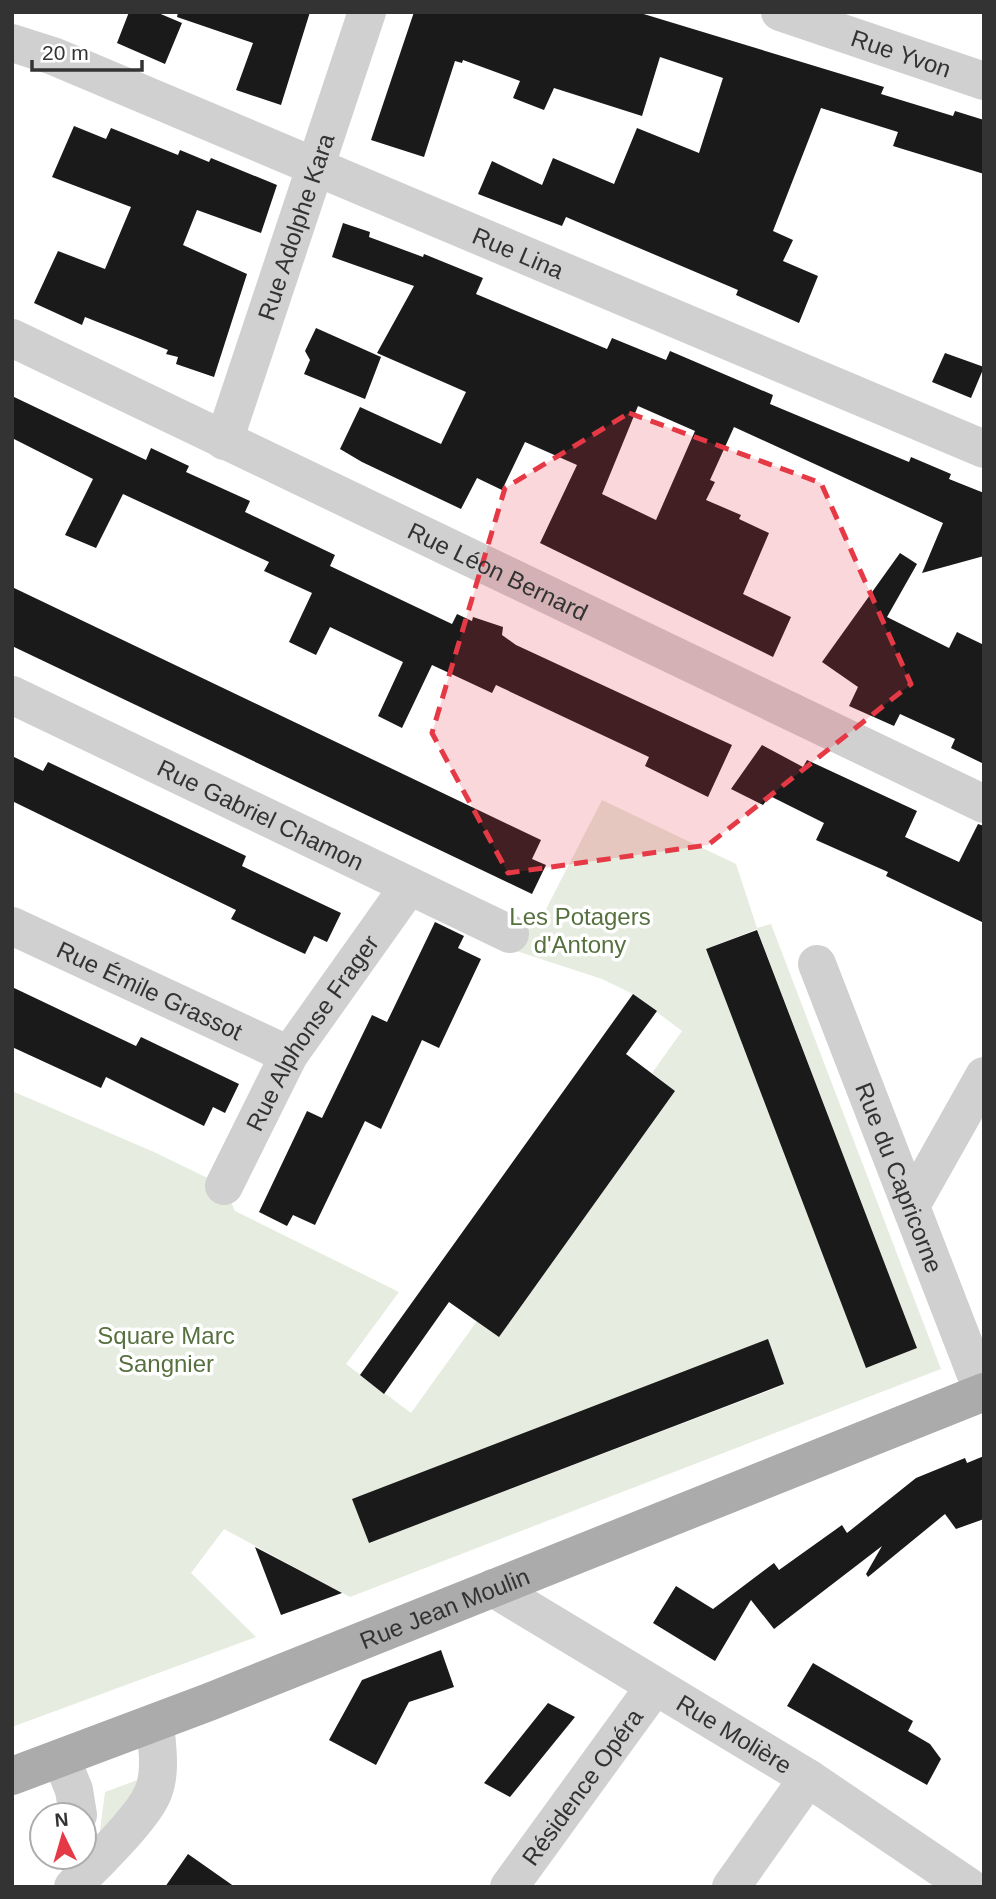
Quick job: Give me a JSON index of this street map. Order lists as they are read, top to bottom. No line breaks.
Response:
{"streets":{"main road":["Rue Jean Moulin"],"street":["Rue Yvon","Rue Adolphe Kara","Rue Lina","Rue Léon Bernard","Rue Gabriel Chamon","Rue Émile Grassot","Rue Alphonse Frager","Rue du Capricorne","Rue Molière","Résidence Opéra"]},"crossings":[["Rue Adolphe Kara","Rue Lina"],["Rue Adolphe Kara","Rue Léon Bernard"],["Rue Gabriel Chamon","Rue Alphonse Frager"],["Rue Émile Grassot","Rue Alphonse Frager"],["Rue du Capricorne","Rue Jean Moulin"],["Rue Jean Moulin","Rue Molière"],["Rue Molière","Résidence Opéra"]],"parks":["Les Potagers d'Antony","Square Marc Sangnier"],"scale_bar":"20 m","north":"top"}
